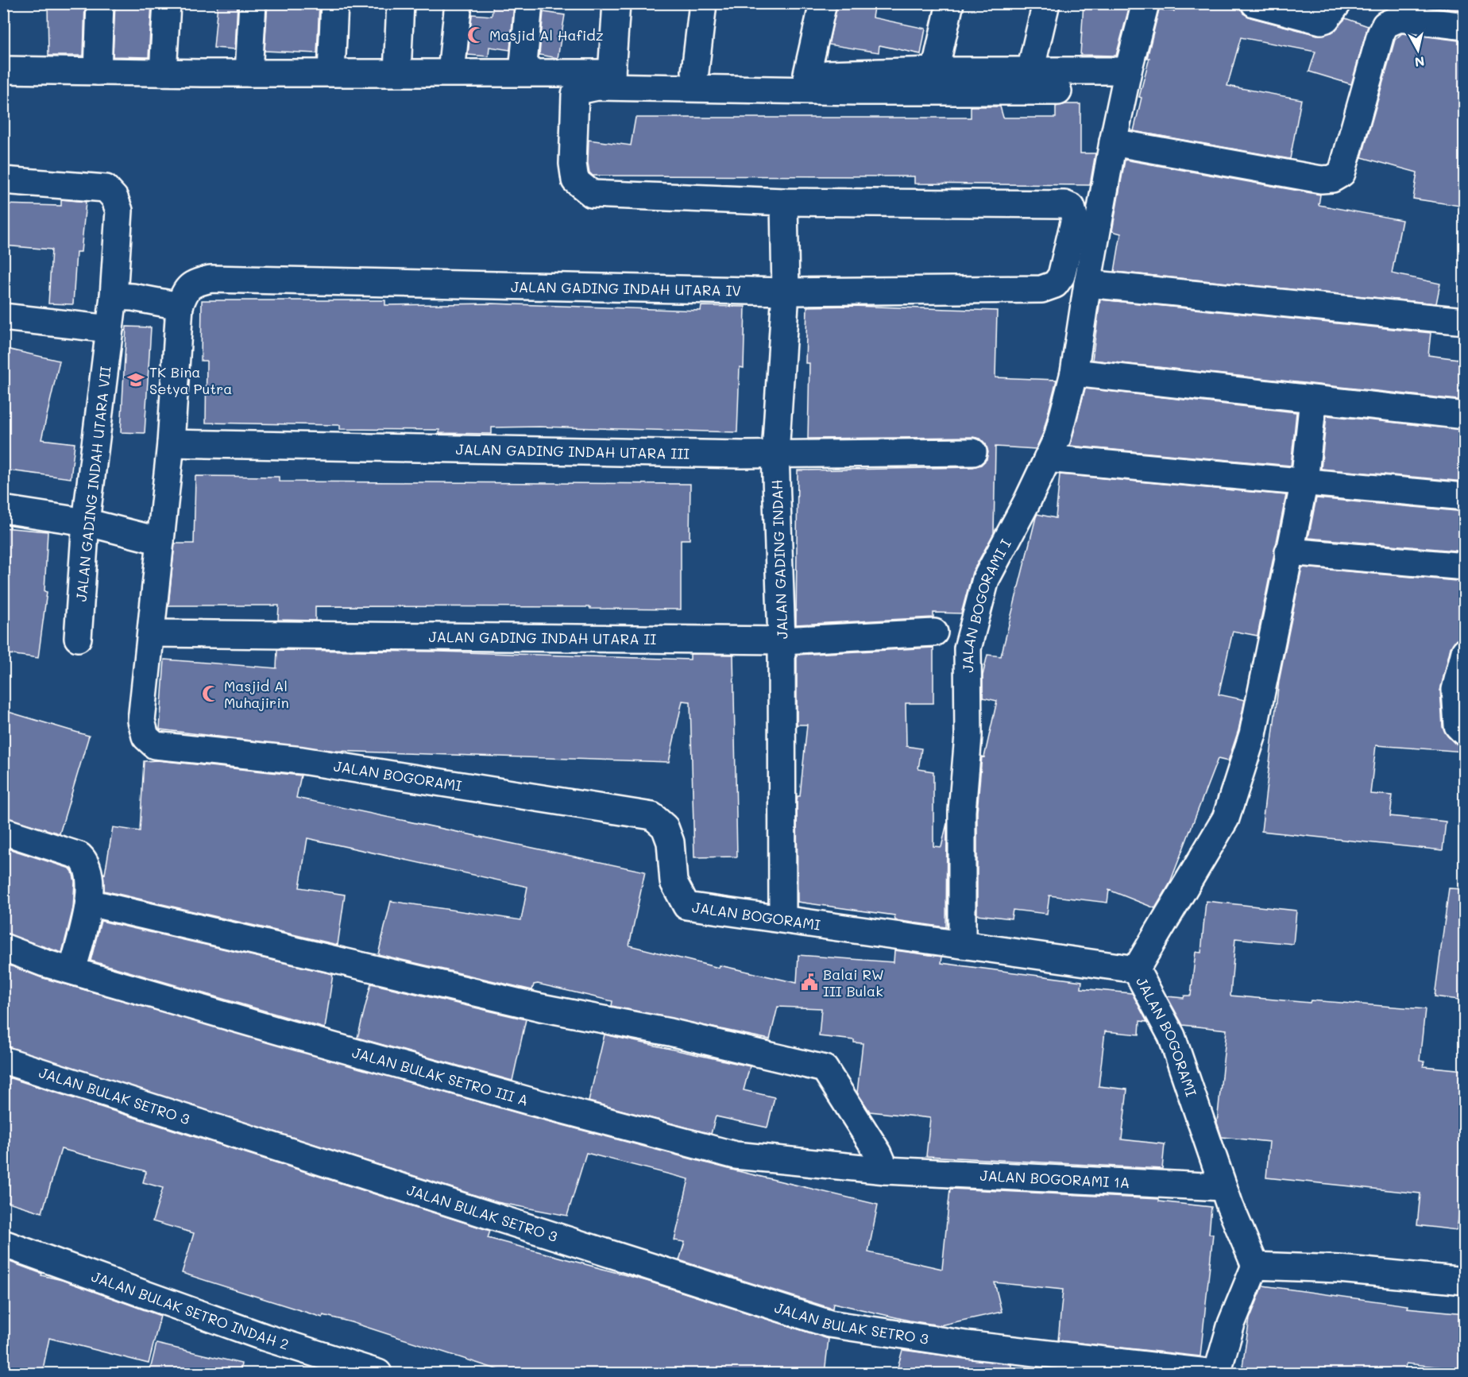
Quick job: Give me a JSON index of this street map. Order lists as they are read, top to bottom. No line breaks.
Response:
{"streets":{"street":["JALAN GADING INDAH UTARA IV","JALAN GADING INDAH UTARA III","JALAN GADING INDAH UTARA VII","JALAN GADING INDAH","JALAN BOGORAMI I","JALAN GADING INDAH UTARA II","JALAN BOGORAMI","JALAN BULAK SETRO III A","JALAN BULAK SETRO 3","JALAN BOGORAMI 1A","JALAN BULAK SETRO INDAH 2"]},"crossings":[["JALAN GADING INDAH UTARA IV","JALAN GADING INDAH"],["JALAN GADING INDAH UTARA III","JALAN GADING INDAH"],["JALAN GADING INDAH","JALAN GADING INDAH UTARA II"],["JALAN GADING INDAH","JALAN BOGORAMI"],["JALAN BOGORAMI I","JALAN BOGORAMI"],["JALAN GADING INDAH UTARA II","JALAN BOGORAMI"],["JALAN BOGORAMI","JALAN BOGORAMI 1A"],["JALAN BULAK SETRO III A","JALAN BOGORAMI 1A"]],"places":{"mosque":["Masjid Al Hafidz","Masjid Al Muhajirin"],"school or university":["TK Bina Setya Putra"],"public building":["Balai RW III Bulak"]},"north":"bottom"}
